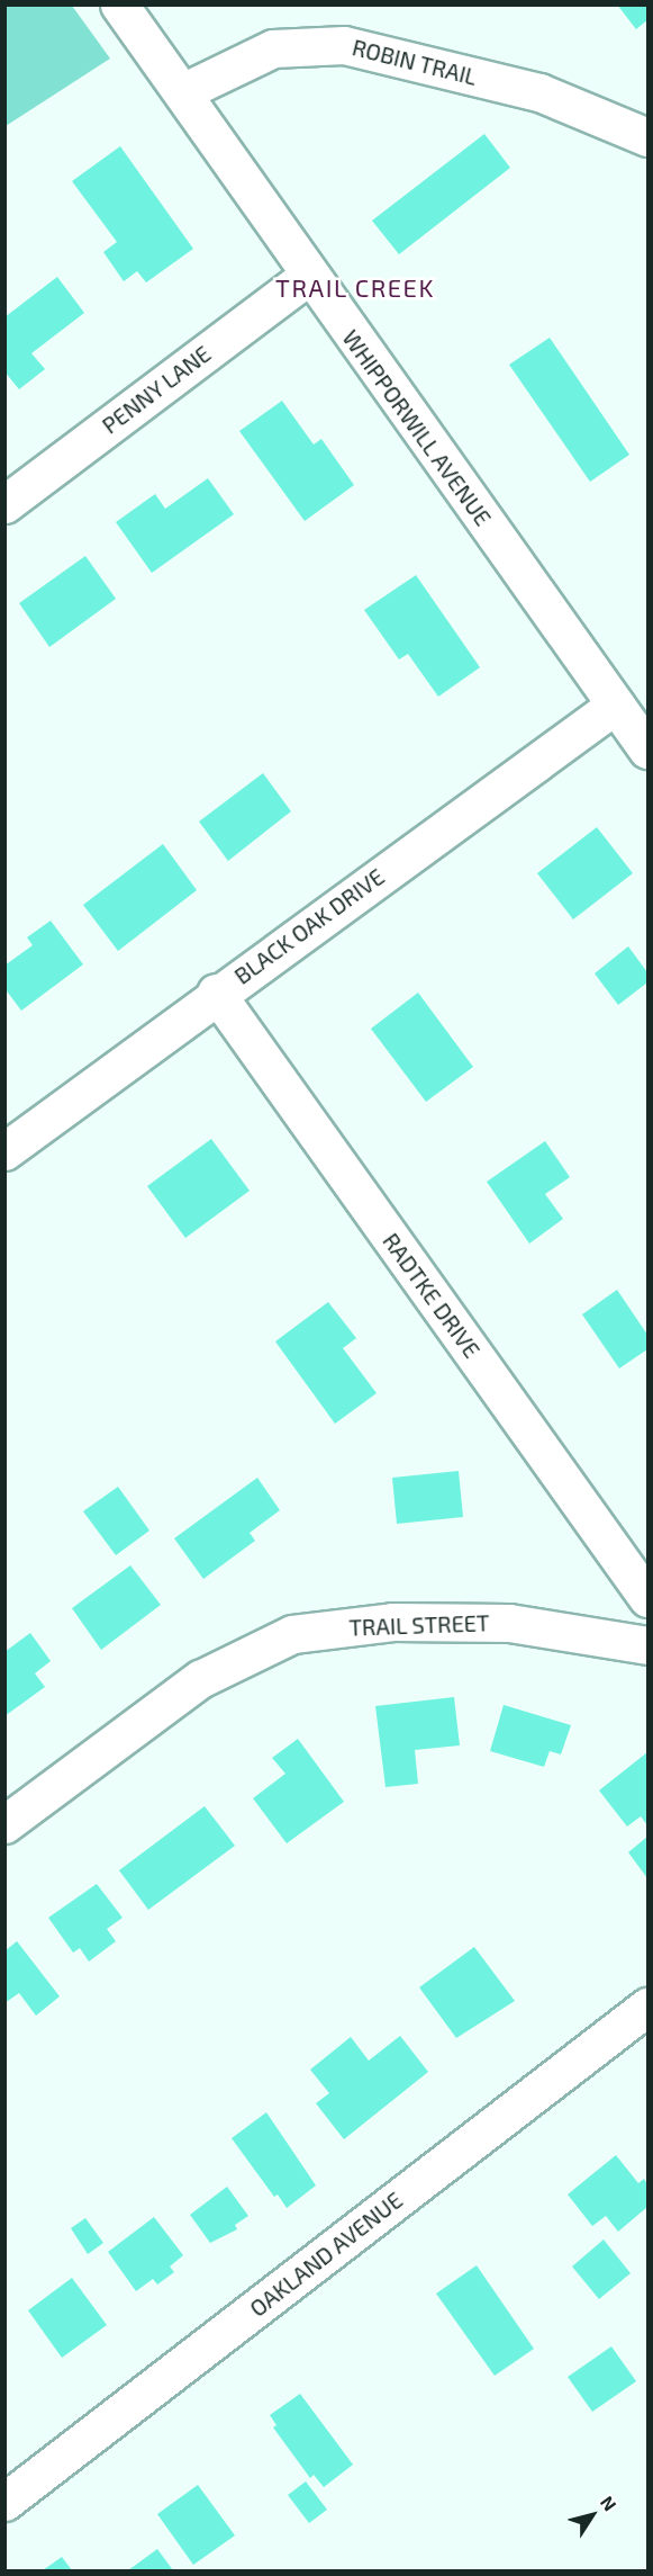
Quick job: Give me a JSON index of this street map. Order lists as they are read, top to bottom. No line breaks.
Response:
{"streets":{"street":["ROBIN TRAIL","PENNY LANE","WHIPPORWILL AVENUE","BLACK OAK DRIVE","RADTKE DRIVE","TRAIL STREET","OAKLAND AVENUE"]},"crossings":[["ROBIN TRAIL","WHIPPORWILL AVENUE"],["PENNY LANE","WHIPPORWILL AVENUE"],["WHIPPORWILL AVENUE","BLACK OAK DRIVE"],["BLACK OAK DRIVE","RADTKE DRIVE"]],"districts":["TRAIL CREEK"],"north":"top right"}
